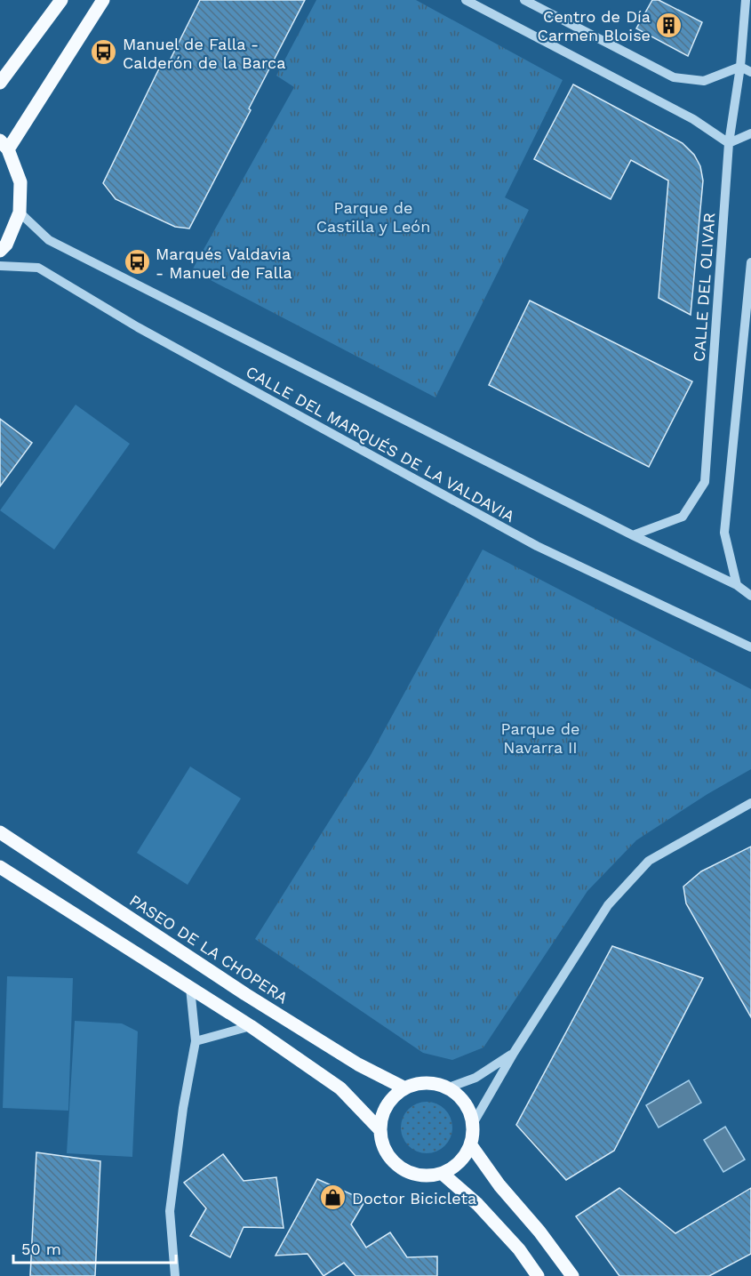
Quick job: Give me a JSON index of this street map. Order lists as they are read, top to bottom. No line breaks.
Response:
{"streets":{"main road":["PASEO DE LA CHOPERA"],"street":["CALLE DEL OLIVAR","CALLE DEL MARQUÉS DE LA VALDAVIA"]},"crossings":[["CALLE DEL OLIVAR","CALLE DEL MARQUÉS DE LA VALDAVIA"]],"parks":["Parque de Castilla y León","Parque de Navarra II"],"places":{"building":["Centro de Día Carmen Bloise"],"bus stop":["Manuel de Falla - Calderón de la Barca","Marqués Valdavia - Manuel de Falla"],"shop":["Doctor Bicicleta"]},"scale_bar":"50 m"}
